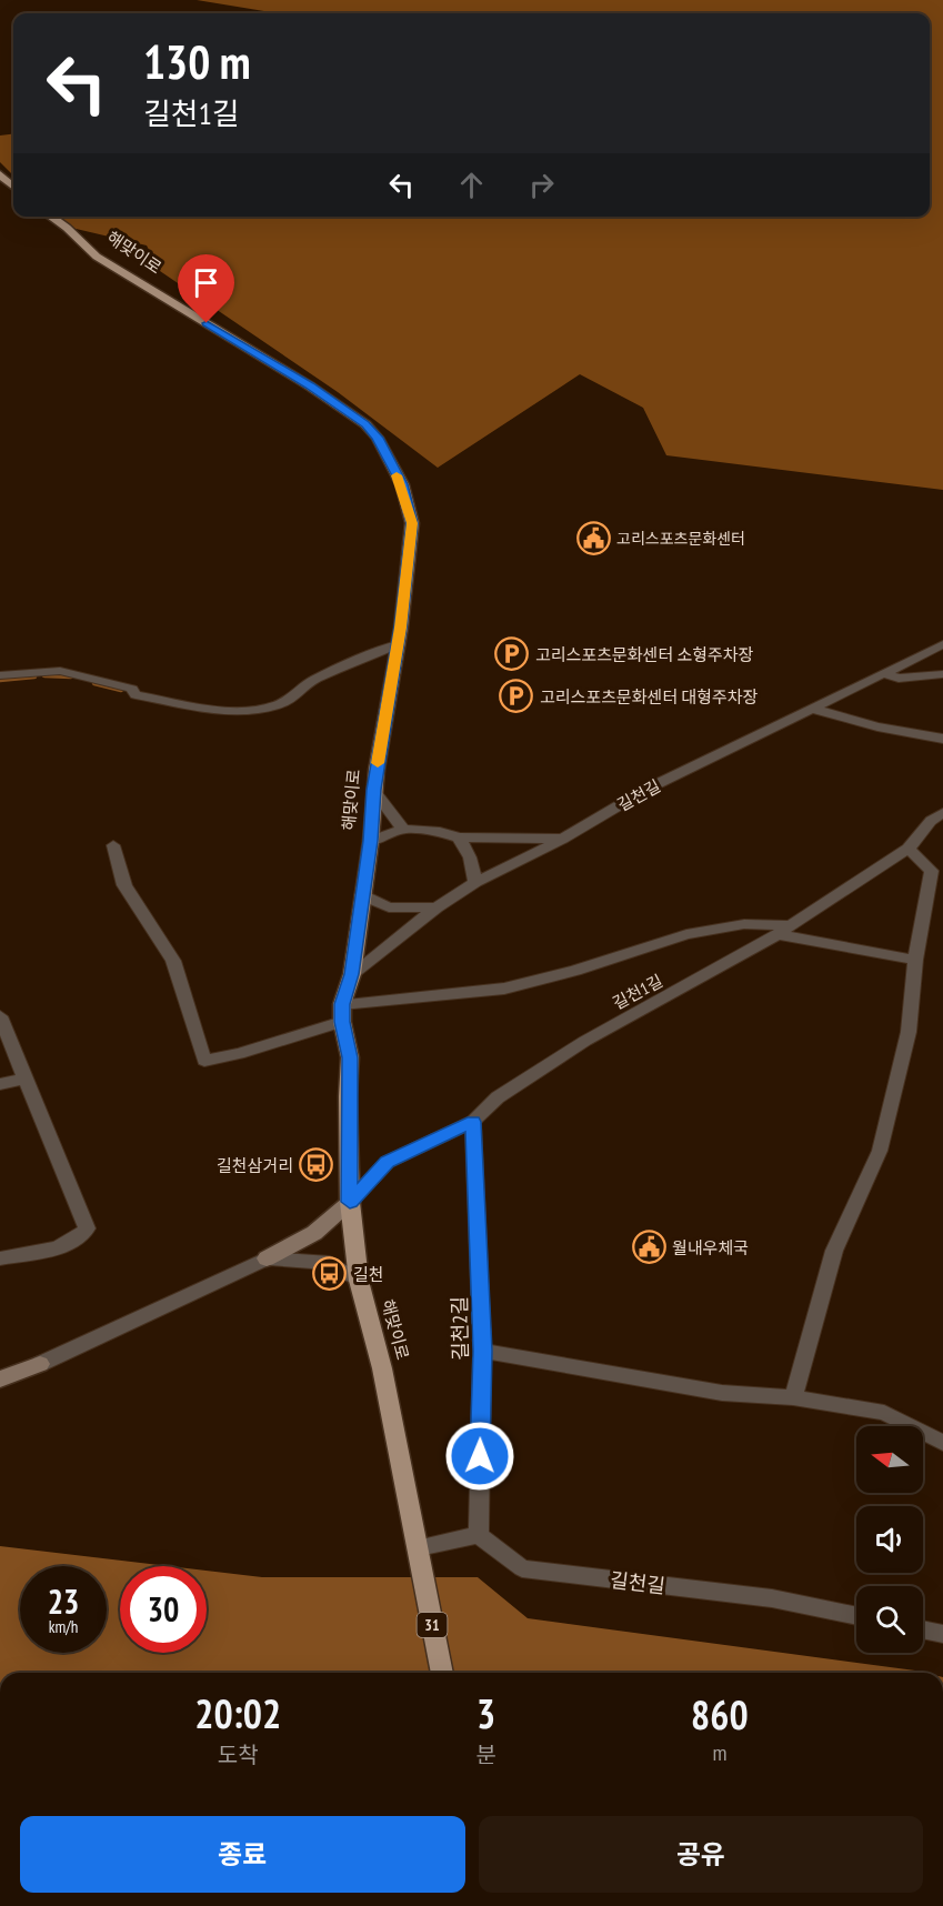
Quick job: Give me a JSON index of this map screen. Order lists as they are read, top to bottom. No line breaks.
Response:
{"streets":{"main road":["해맞이로","31"],"street":["길천길","길천1길","길천2길"]},"crossings":[["해맞이로","길천길"],["해맞이로","길천1길"],["해맞이로","31"],["길천길","길천2길"],["길천1길","길천2길"]],"places":{"public building":["고리스포츠문화센터","월내우체국"],"parking":["고리스포츠문화센터 소형주차장","고리스포츠문화센터 대형주차장"],"bus stop":["길천삼거리","길천"]},"north":"left","page":{"turn":["130 m","길천1길"],"speed":"23 km/h","limit":"30","eta":["20:02","도착","3","분","860","m"],"buttons":["종료","공유"]}}
